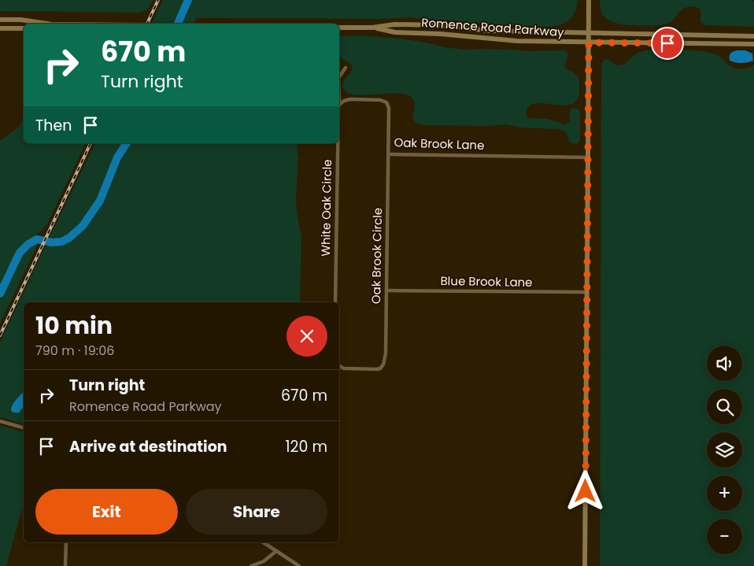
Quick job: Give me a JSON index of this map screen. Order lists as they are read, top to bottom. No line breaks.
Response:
{"streets":{"street":["Romence Road Parkway","Oak Brook Lane","White Oak Circle","Oak Brook Circle","Blue Brook Lane"]},"crossings":[["Oak Brook Lane","Oak Brook Circle"],["Oak Brook Circle","Blue Brook Lane"]],"page":{"turn":["670 m","Turn right"],"then":"Then","heading":["10 min","790 m · 19:06"],"map_buttons":["+","−"],"list":[{"name":"Turn right","note":"Romence Road Parkway","value":"670 m"},{"name":"Arrive at destination","value":"120 m"}],"buttons":["Exit","Share"]}}
